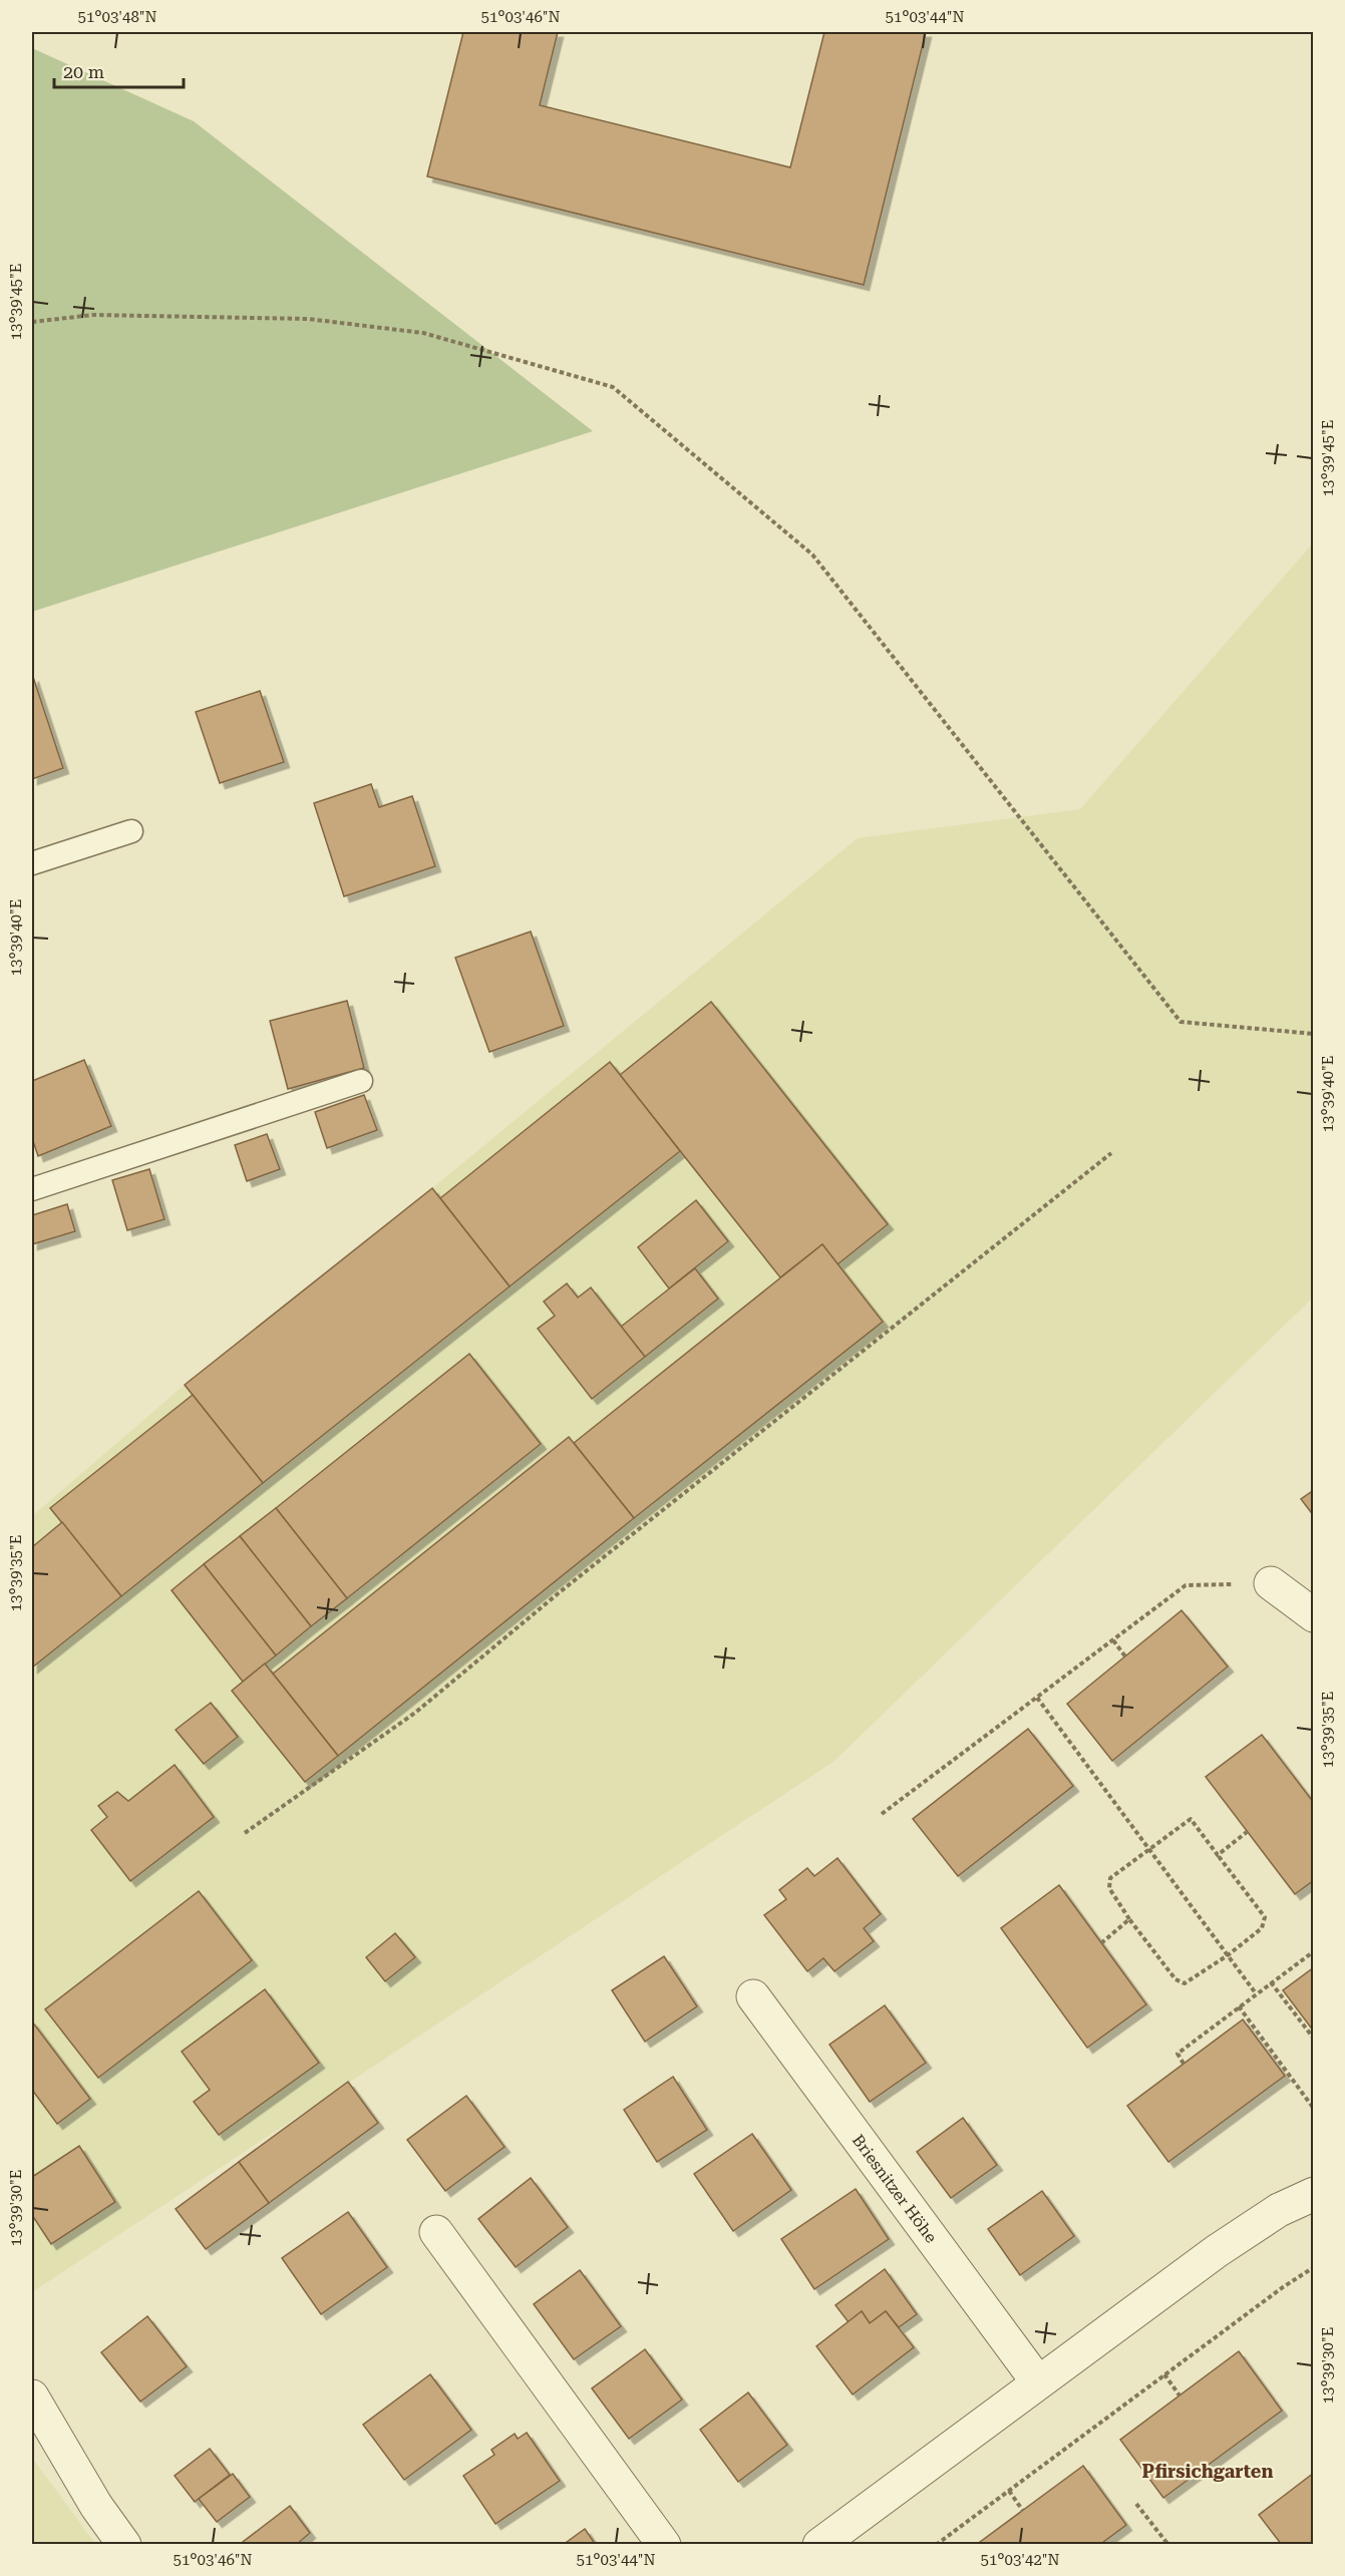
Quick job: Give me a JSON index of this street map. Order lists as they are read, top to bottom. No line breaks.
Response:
{"streets":{"street":["Briesnitzer Höhe"]},"districts":["Pfirsichgarten"],"scale_bar":"20 m","coordinates":["51°03'48\"N","51°03'46\"N","51°03'44\"N","13°39'45\"E","13°39'40\"E","13°39'35\"E","13°39'30\"E","51°03'42\"N"]}
